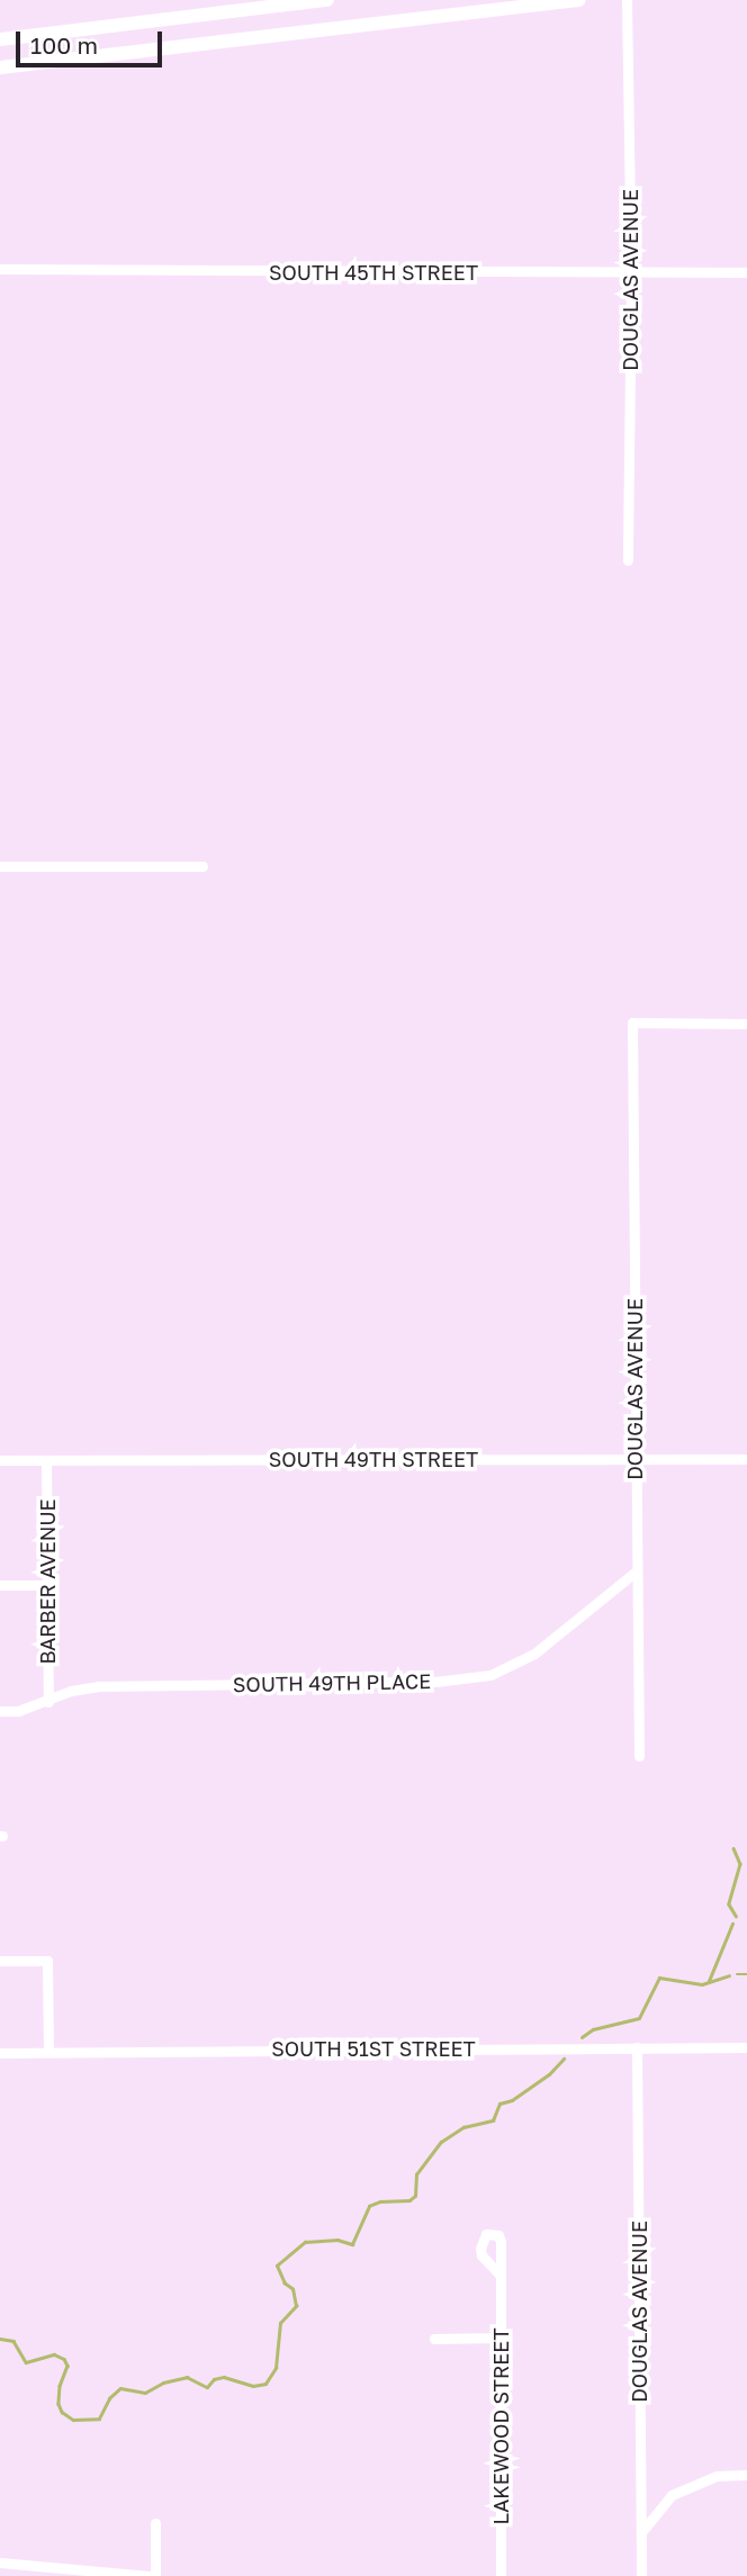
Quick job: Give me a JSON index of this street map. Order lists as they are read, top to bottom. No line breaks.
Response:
{"streets":{"street":["SOUTH 45TH STREET","DOUGLAS AVENUE","SOUTH 49TH STREET","BARBER AVENUE","SOUTH 49TH PLACE","SOUTH 51ST STREET","LAKEWOOD STREET"]},"crossings":[["SOUTH 45TH STREET","DOUGLAS AVENUE"],["DOUGLAS AVENUE","SOUTH 49TH STREET"],["DOUGLAS AVENUE","SOUTH 49TH PLACE"],["DOUGLAS AVENUE","SOUTH 51ST STREET"],["SOUTH 49TH STREET","BARBER AVENUE"],["BARBER AVENUE","SOUTH 49TH PLACE"]],"scale_bar":"100 m"}
